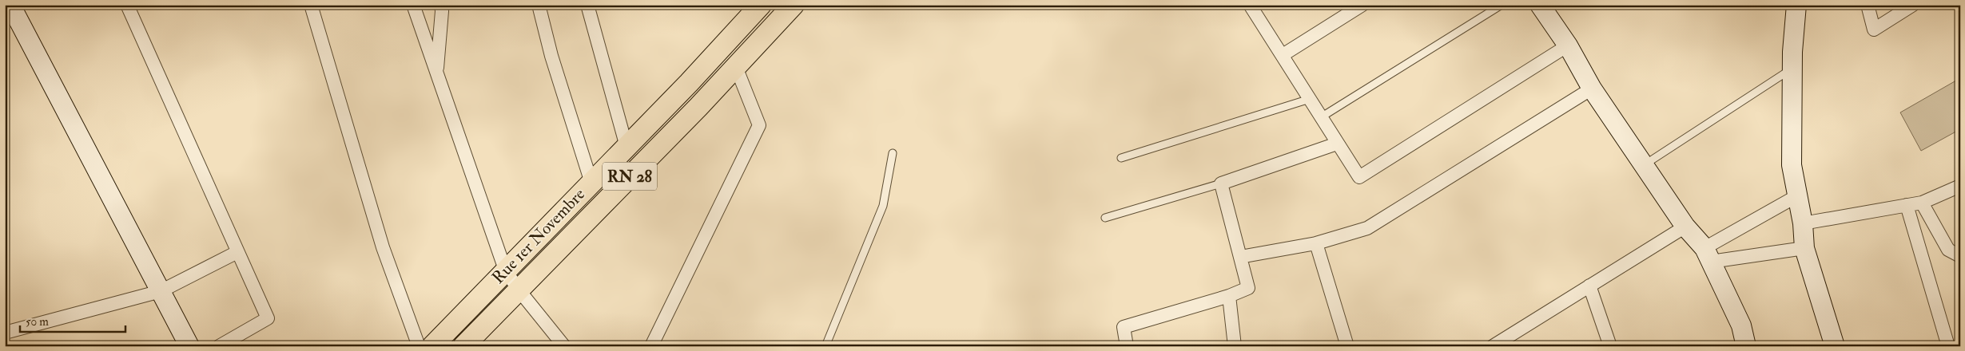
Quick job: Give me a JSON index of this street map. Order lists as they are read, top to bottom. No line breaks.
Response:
{"streets":{"main road":["RN 28","Rue 1er Novembre"]},"scale_bar":"50 m"}
